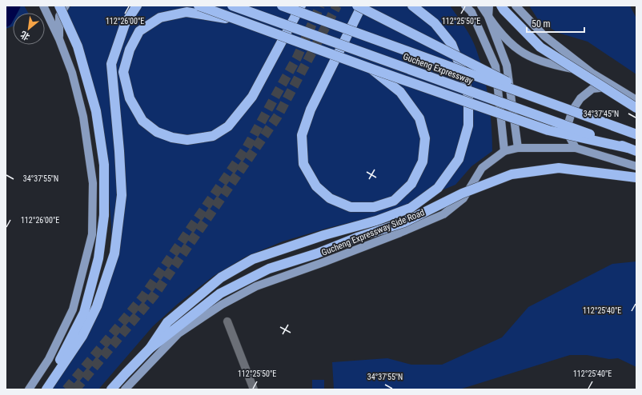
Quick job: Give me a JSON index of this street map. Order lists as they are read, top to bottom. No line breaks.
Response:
{"streets":{"highway":["Gucheng Expressway"],"main road":["Gucheng Expressway Side Road"]},"scale_bar":"50 m","north":"bottom left","coordinates":["112°26'00\"E","112°25'50\"E","34°37'45\"N","34°37'55\"N","112°25'40\"E"]}
